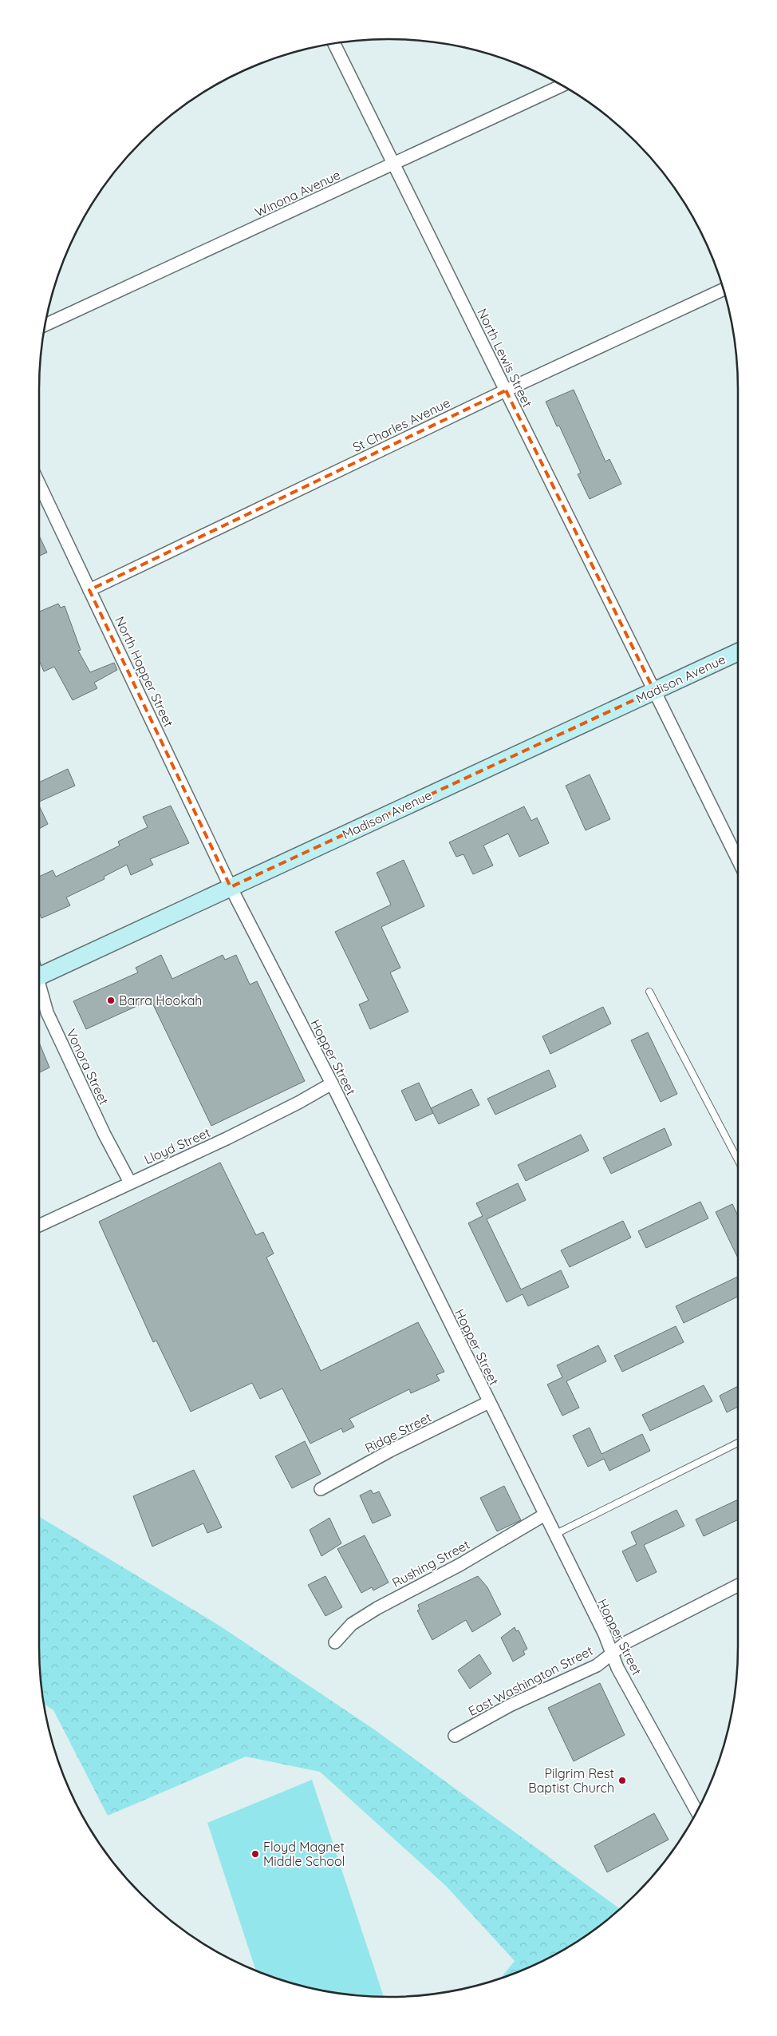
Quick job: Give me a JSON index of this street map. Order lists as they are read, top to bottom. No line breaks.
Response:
{"streets":{"main road":["Madison Avenue"],"street":["Winona Avenue","North Lewis Street","St Charles Avenue","North Hopper Street","Hopper Street","Vonora Street","Lloyd Street","Ridge Street","Rushing Street","East Washington Street"]},"crossings":[["Winona Avenue","North Lewis Street"],["North Lewis Street","St Charles Avenue"],["North Lewis Street","Madison Avenue"],["St Charles Avenue","North Hopper Street"],["North Hopper Street","Madison Avenue"],["North Hopper Street","Hopper Street"],["Madison Avenue","Hopper Street"],["Hopper Street","Lloyd Street"],["Hopper Street","Ridge Street"],["Hopper Street","Rushing Street"],["Hopper Street","East Washington Street"],["Vonora Street","Lloyd Street"]],"places":["Barra Hookah","Pilgrim Rest Baptist Church","Floyd Magnet Middle School"]}
